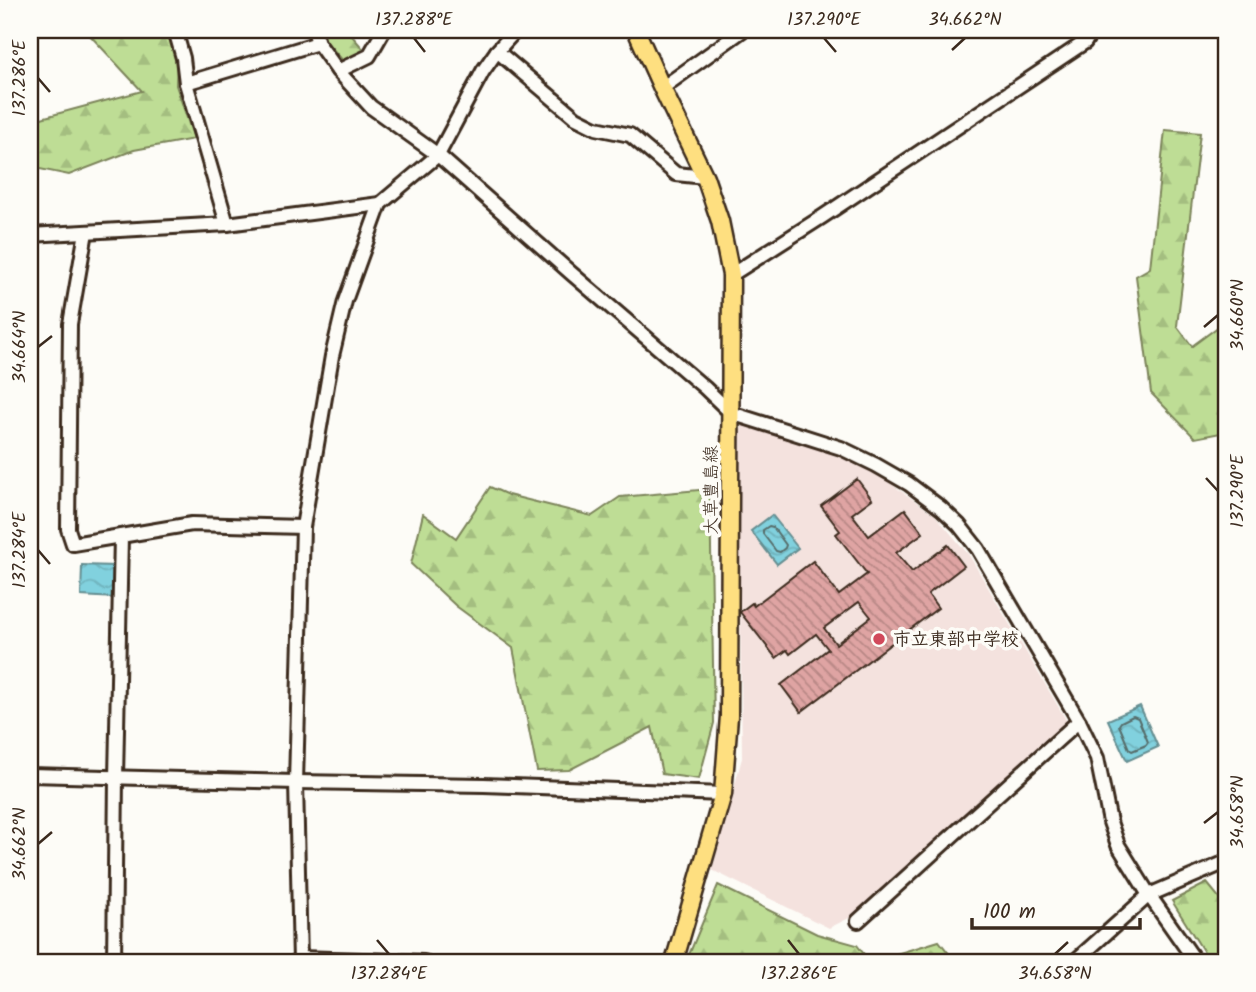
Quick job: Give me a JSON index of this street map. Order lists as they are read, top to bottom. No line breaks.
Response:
{"streets":{"main road":["大草豊島線"]},"places":["市立東部中学校"],"scale_bar":"100 m","coordinates":["137.288°E","137.290°E","34.662°N","137.286°E","34.660°N","34.664°N","137.284°E","34.658°N"]}
